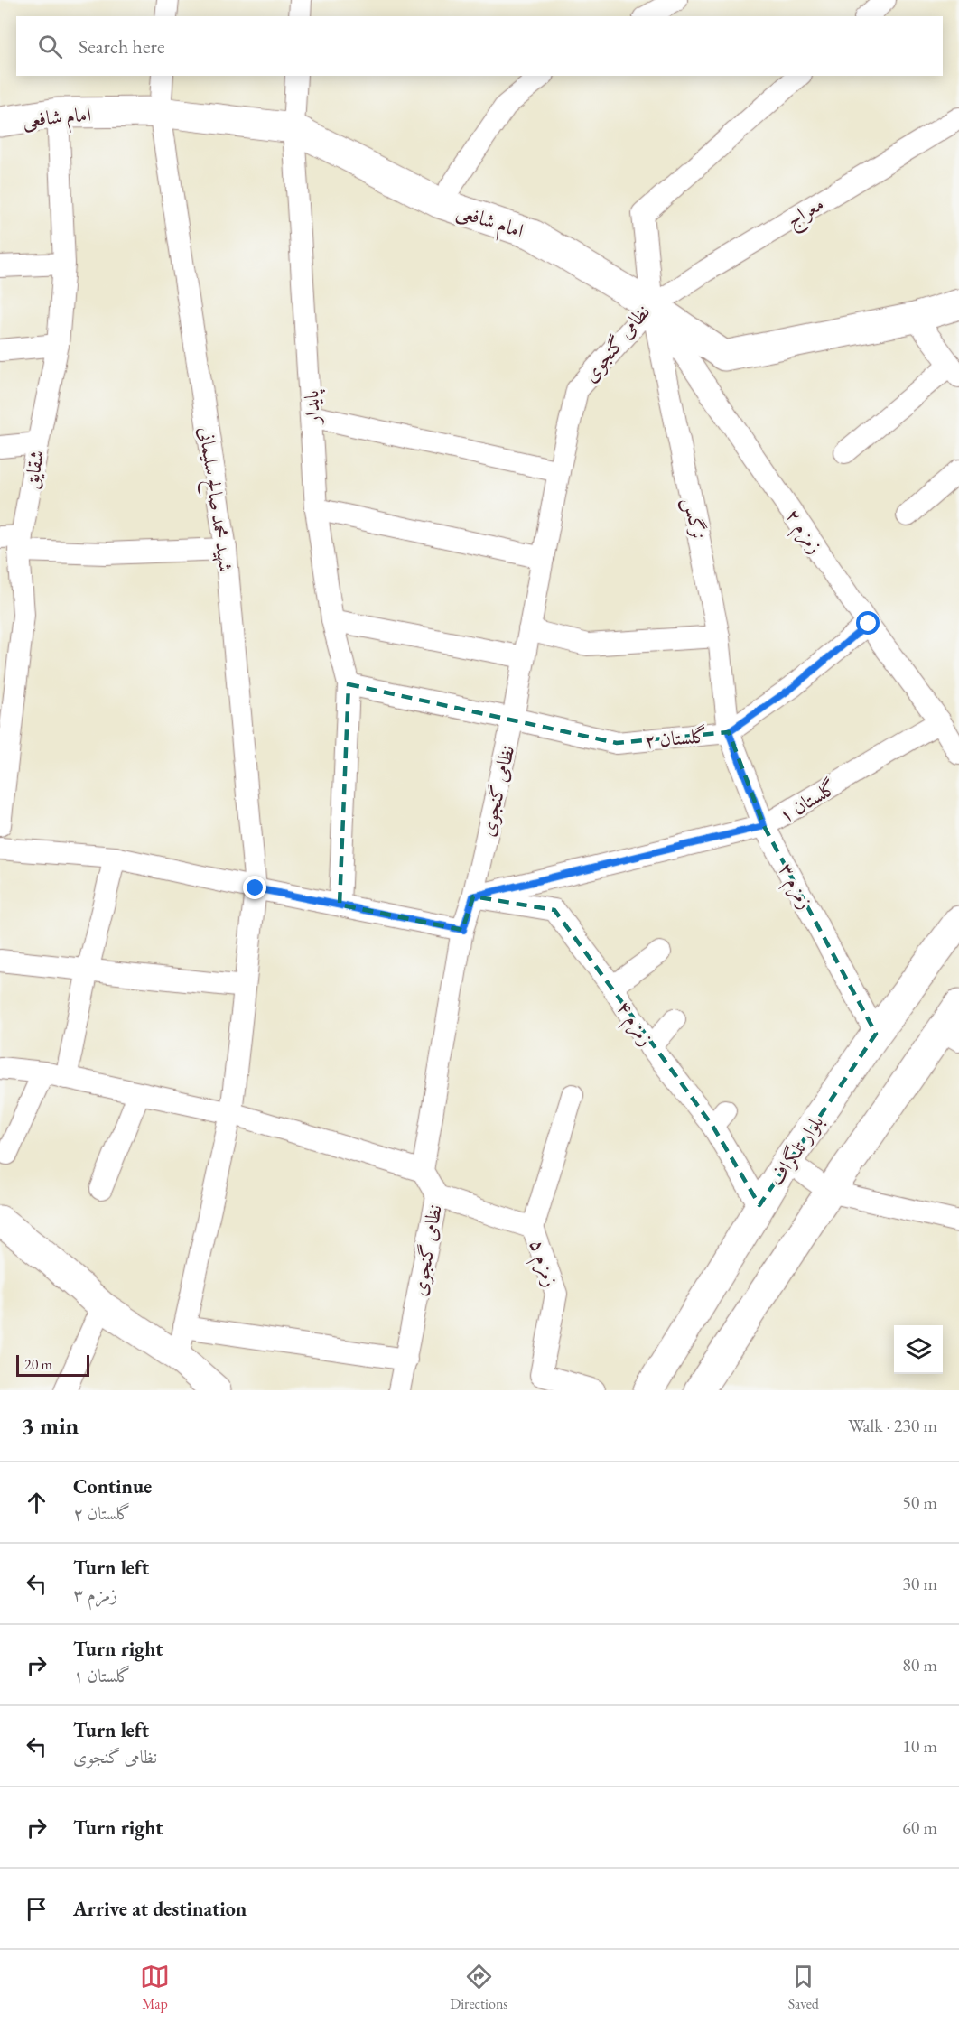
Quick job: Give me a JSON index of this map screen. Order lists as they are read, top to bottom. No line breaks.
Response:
{"streets":{"street":["امام شافعی","معراج","نظامی گنجوی","پایدار","شقایق","شهید محمد صالح سلیمانی","نرگس","زمزم ۲","گلستان ۲","گلستان ۱","زمزم ۳","زمزم ۴","بلوار تلگراف","زمزم ۵"]},"crossings":[["امام شافعی","معراج"],["امام شافعی","نظامی گنجوی"],["امام شافعی","پایدار"],["امام شافعی","شقایق"],["امام شافعی","شهید محمد صالح سلیمانی"],["امام شافعی","نرگس"],["امام شافعی","زمزم ۲"],["معراج","نظامی گنجوی"],["معراج","نرگس"],["معراج","زمزم ۲"],["نظامی گنجوی","نرگس"],["نظامی گنجوی","زمزم ۲"],["نظامی گنجوی","گلستان ۲"],["نظامی گنجوی","گلستان ۱"],["نظامی گنجوی","زمزم ۴"],["نظامی گنجوی","زمزم ۵"],["پایدار","گلستان ۲"],["نرگس","زمزم ۲"],["نرگس","گلستان ۲"],["نرگس","زمزم ۳"],["زمزم ۲","گلستان ۲"],["زمزم ۲","گلستان ۱"],["گلستان ۲","زمزم ۳"],["گلستان ۱","زمزم ۳"],["گلستان ۱","زمزم ۴"],["زمزم ۳","بلوار تلگراف"],["زمزم ۴","بلوار تلگراف"]],"scale_bar":"20 m","page":{"search":"Search here","scale":"20 m","heading":["3 min","Walk · 230 m"],"list":[["Continue","گلستان ۲","50 m"],["Turn left","زمزم ۳","30 m"],["Turn right","گلستان ۱","80 m"],["Turn left","نظامی گنجوی","10 m"],["Turn right","60 m"],"Arrive at destination"],"nav":["Map","Directions","Saved"]}}
